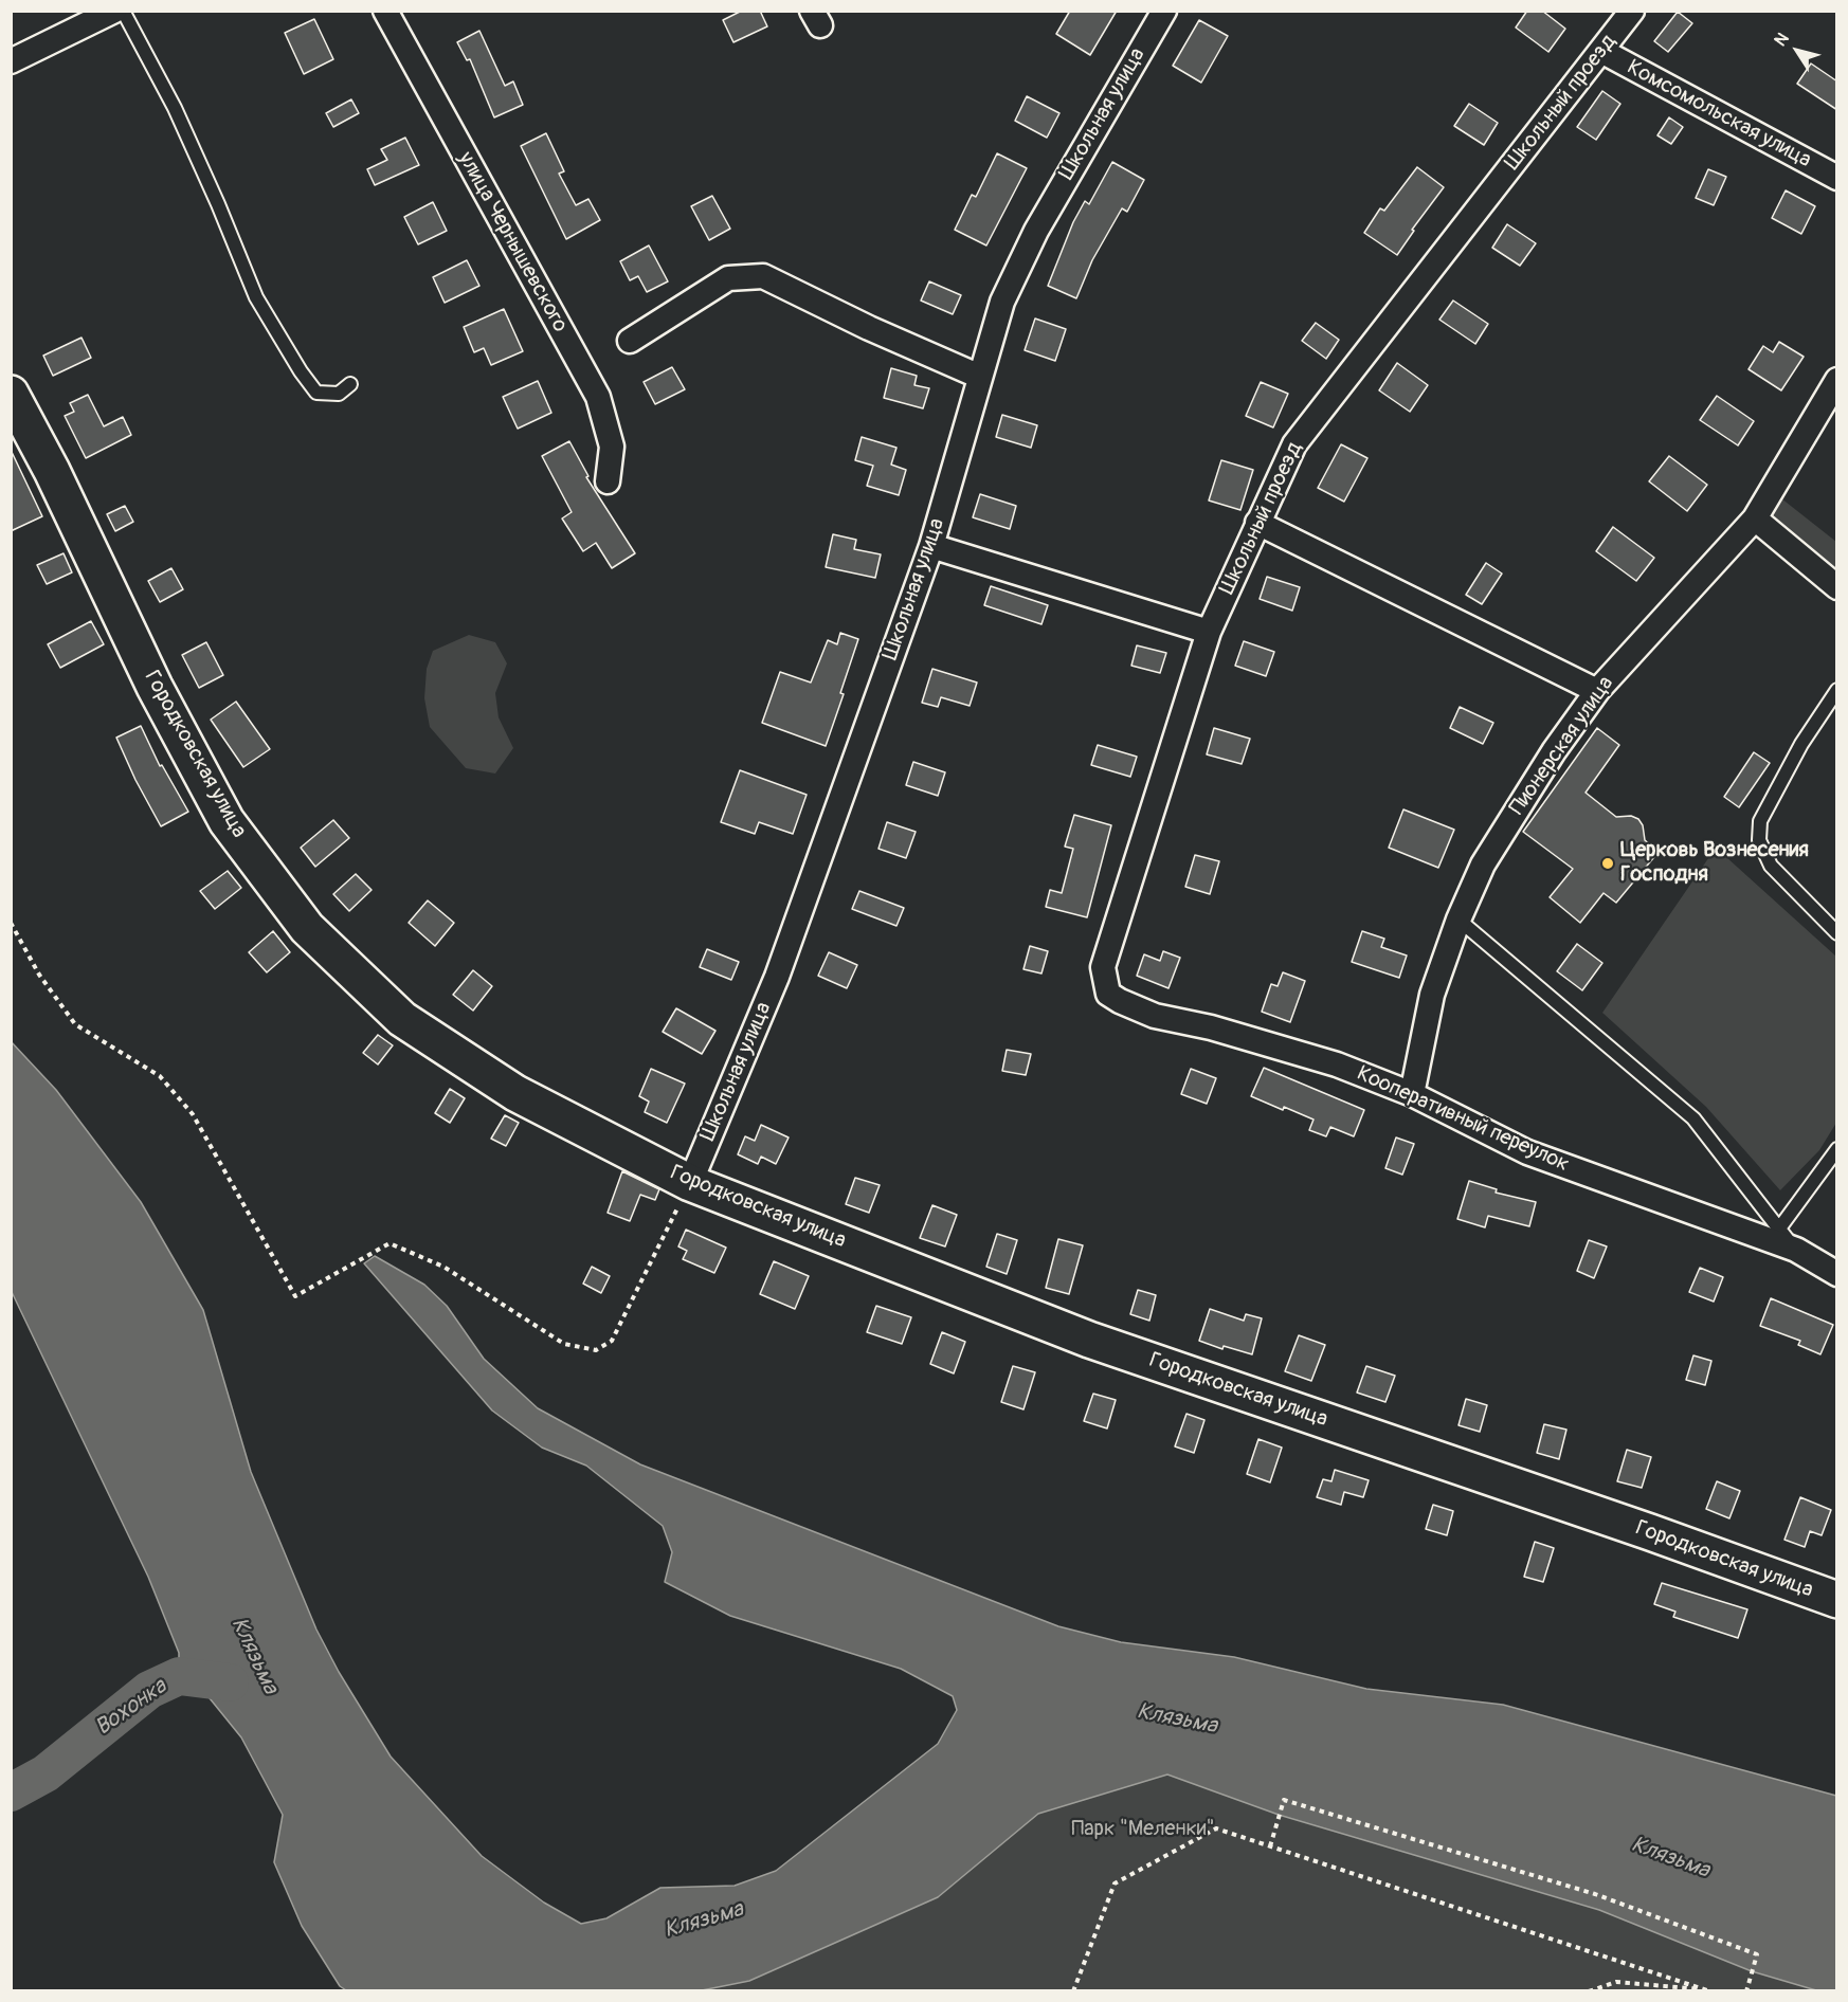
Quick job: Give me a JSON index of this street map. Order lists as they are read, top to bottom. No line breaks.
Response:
{"streets":{"main road":["Городковская улица"],"street":["Школьный проезд","Школьная улица","Комсомольская улица","улица Чернышевского","Пионерская улица","Кооперативный переулок"]},"crossings":[["Школьный проезд","Комсомольская улица"],["Школьный проезд","Кооперативный переулок"],["Школьная улица","Городковская улица"],["Пионерская улица","Кооперативный переулок"]],"water":["Клязьма","Вохонка"],"parks":["Парк \"Меленки\""],"places":["Церковь Вознесения Господня"],"north":"top left"}
